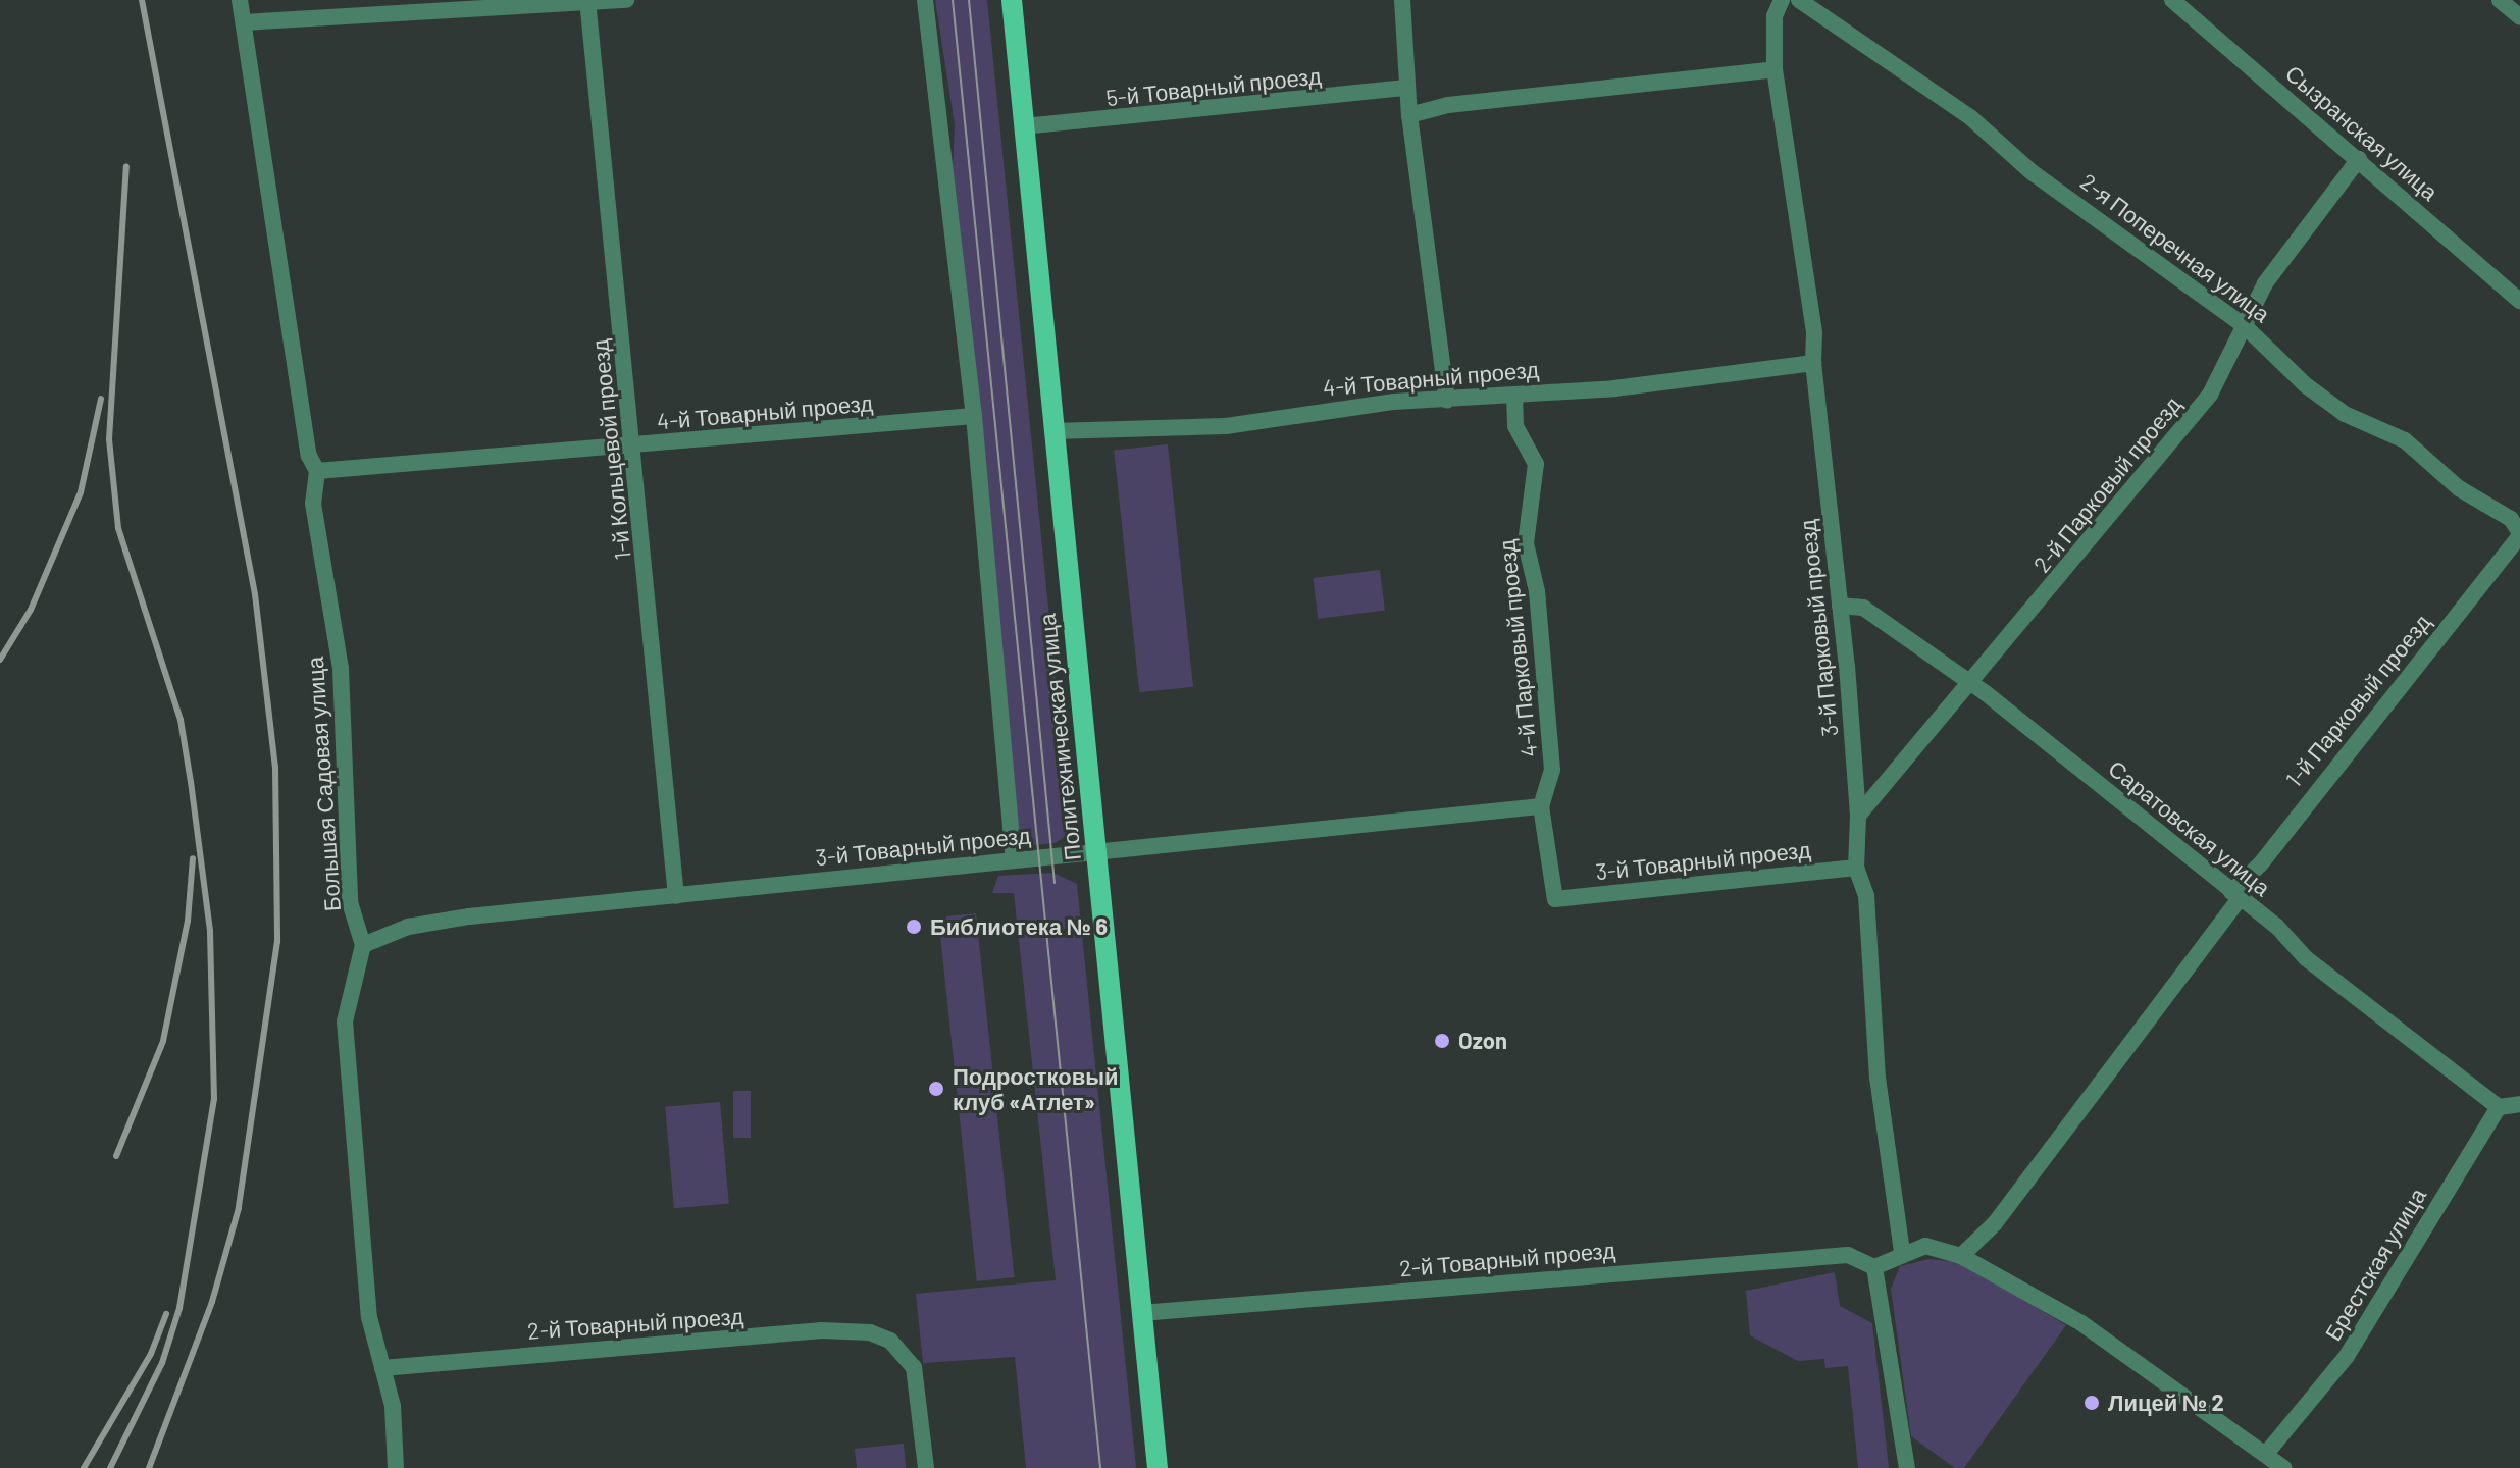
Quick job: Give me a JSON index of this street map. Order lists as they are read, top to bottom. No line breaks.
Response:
{"streets":{"main road":["Политехническая улица"],"street":["5-й Товарный проезд","Сызранская улица","2-я Поперечная улица","4-й Товарный проезд","1-й Кольцевой проезд","2-й Парковый проезд","3-й Парковый проезд","4-й Парковый проезд","1-й Парковый проезд","Большая Садовая улица","Саратовская улица","3-й Товарный проезд","2-й Товарный проезд","Брестская улица"]},"crossings":[["5-й Товарный проезд","Политехническая улица"],["Сызранская улица","2-й Парковый проезд"],["2-я Поперечная улица","2-й Парковый проезд"],["2-я Поперечная улица","1-й Парковый проезд"],["4-й Товарный проезд","1-й Кольцевой проезд"],["4-й Товарный проезд","3-й Парковый проезд"],["4-й Товарный проезд","4-й Парковый проезд"],["4-й Товарный проезд","Политехническая улица"],["4-й Товарный проезд","Большая Садовая улица"],["1-й Кольцевой проезд","3-й Товарный проезд"],["2-й Парковый проезд","3-й Парковый проезд"],["2-й Парковый проезд","Саратовская улица"],["3-й Парковый проезд","Саратовская улица"],["3-й Парковый проезд","3-й Товарный проезд"],["4-й Парковый проезд","3-й Товарный проезд"],["1-й Парковый проезд","Саратовская улица"],["Политехническая улица","3-й Товарный проезд"],["Политехническая улица","2-й Товарный проезд"],["Большая Садовая улица","3-й Товарный проезд"],["Саратовская улица","Брестская улица"]],"places":["Библиотека № 6","Ozon","Подростковый клуб «Атлет»","Лицей № 2"]}
